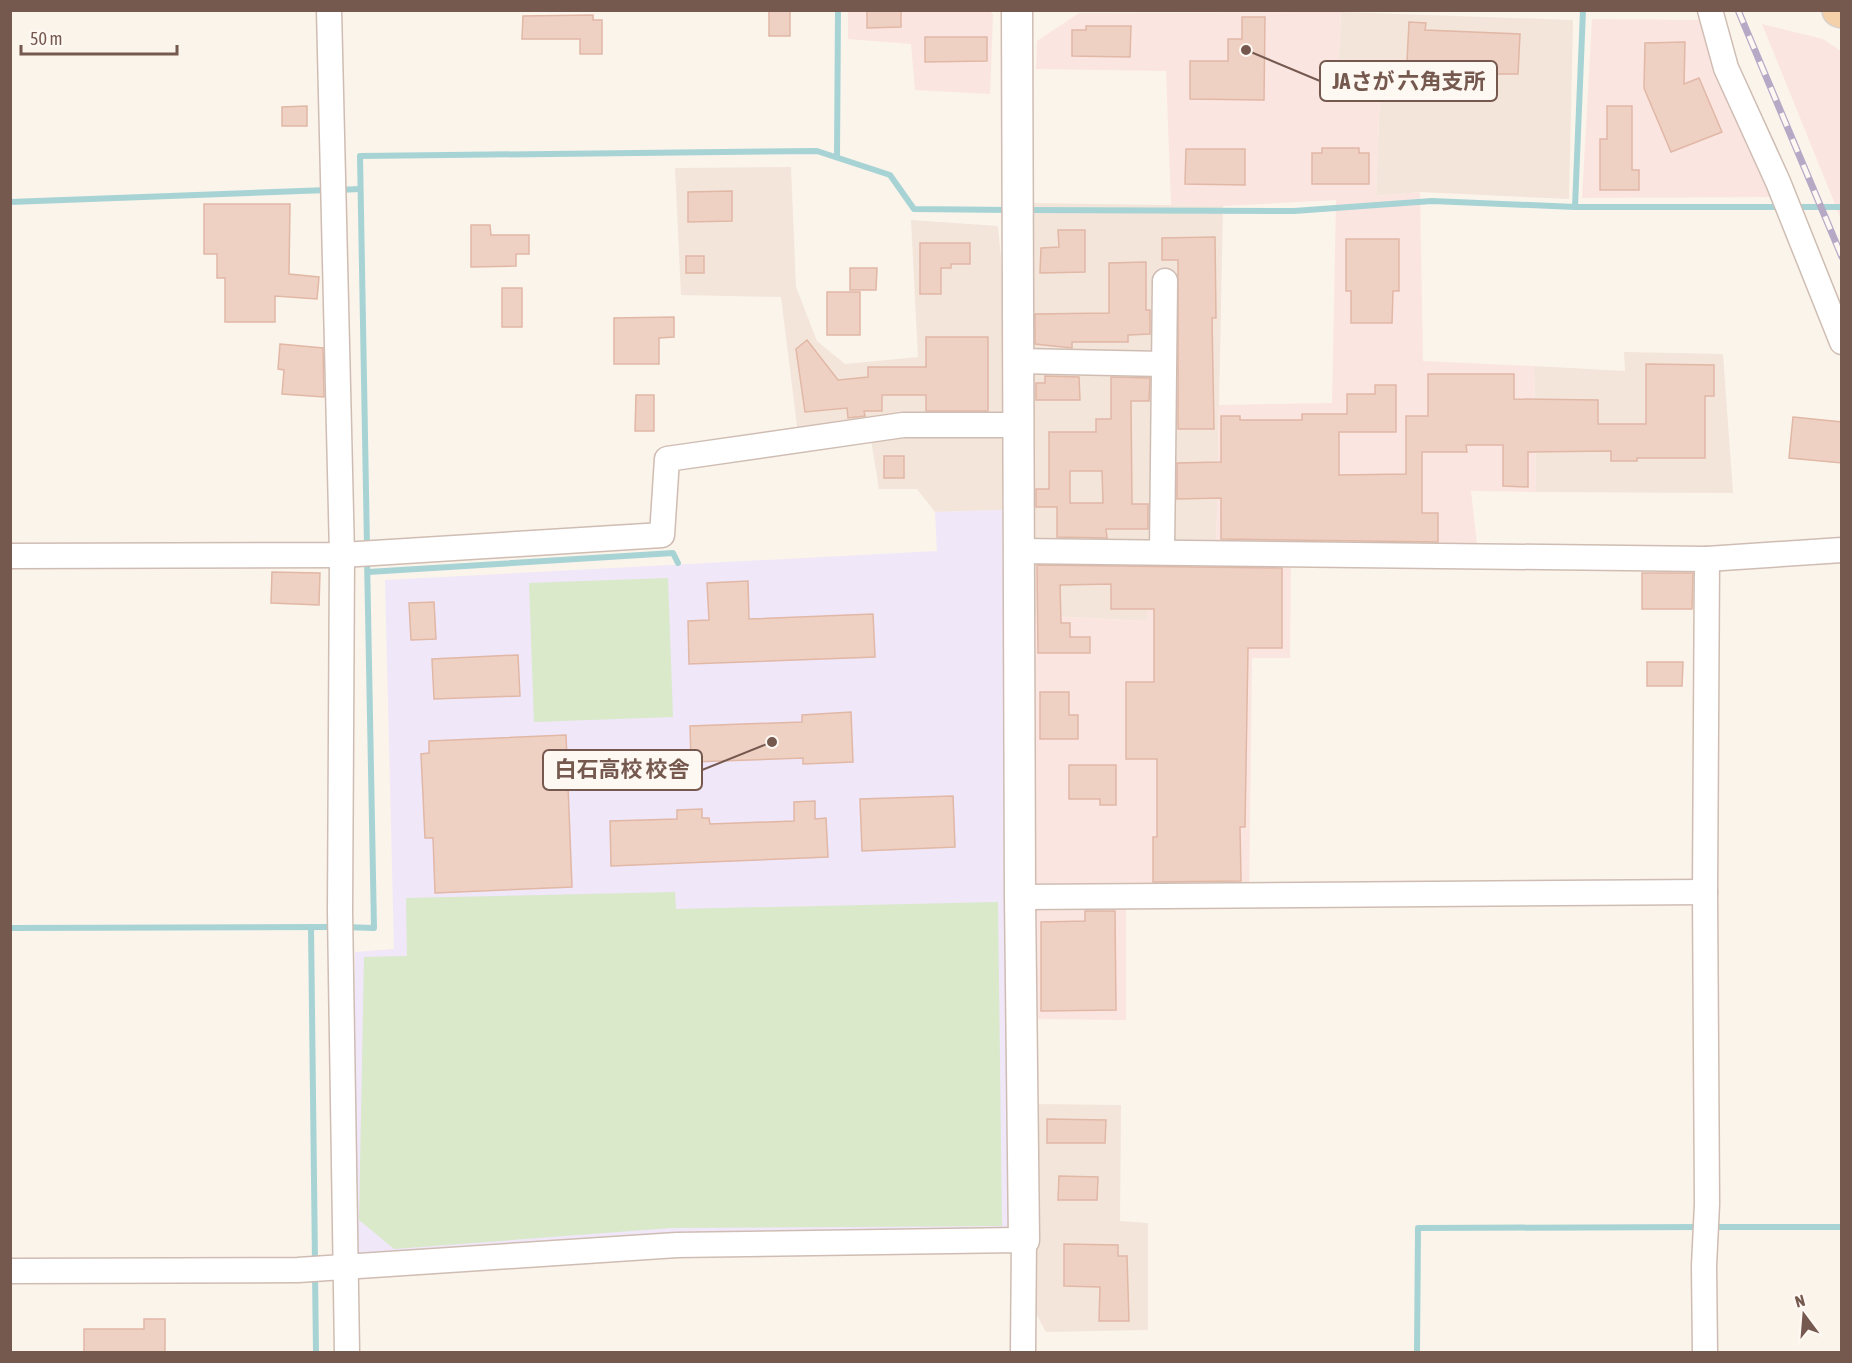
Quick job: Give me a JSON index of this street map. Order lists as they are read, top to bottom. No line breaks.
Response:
{"places":["JAさが 六角支所","白石高校 校舎"],"scale_bar":"50 m","north":"top"}
